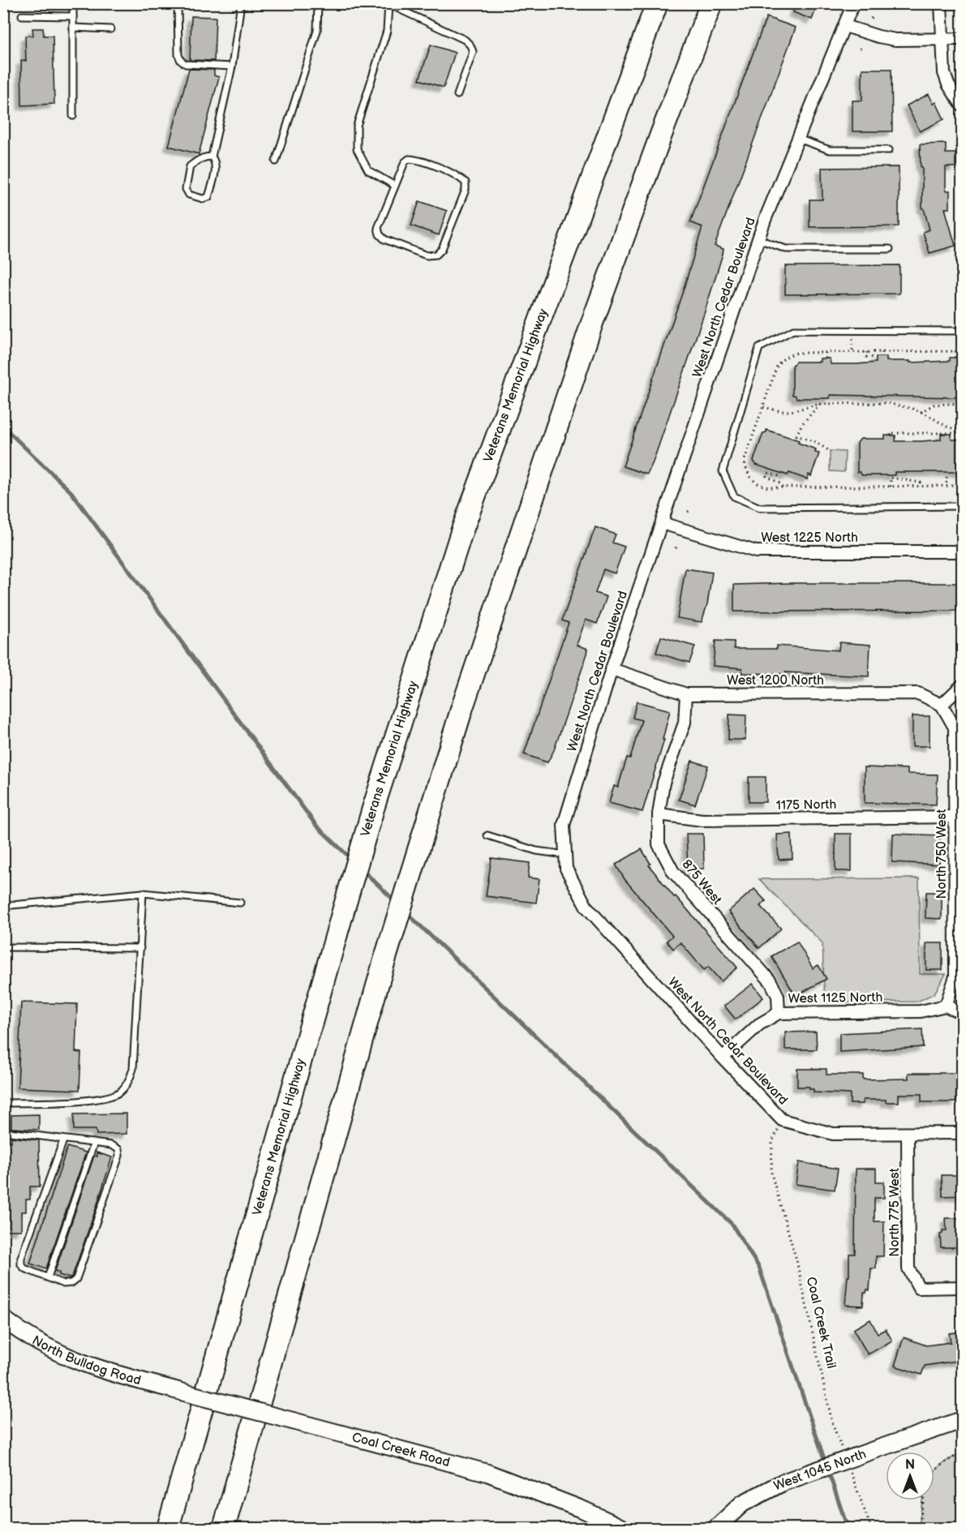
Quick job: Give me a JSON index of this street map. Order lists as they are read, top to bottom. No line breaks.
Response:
{"streets":{"highway":["Veterans Memorial Highway"],"main road":["North Bulldog Road","Coal Creek Road","West 1045 North"],"street":["West North Cedar Boulevard","West 1225 North","West 1200 North","1175 North","North 750 West","875 West","West 1125 North","North 775 West"],"path":["Coal Creek Trail"]},"crossings":[["West North Cedar Boulevard","West 1225 North"],["West North Cedar Boulevard","West 1200 North"],["West North Cedar Boulevard","West 1125 North"],["West North Cedar Boulevard","North 775 West"],["West North Cedar Boulevard","Coal Creek Trail"],["West 1200 North","North 750 West"],["West 1200 North","875 West"],["1175 North","North 750 West"],["1175 North","875 West"],["North 750 West","West 1125 North"],["875 West","West 1125 North"],["North Bulldog Road","Coal Creek Road"]],"north":"top"}
